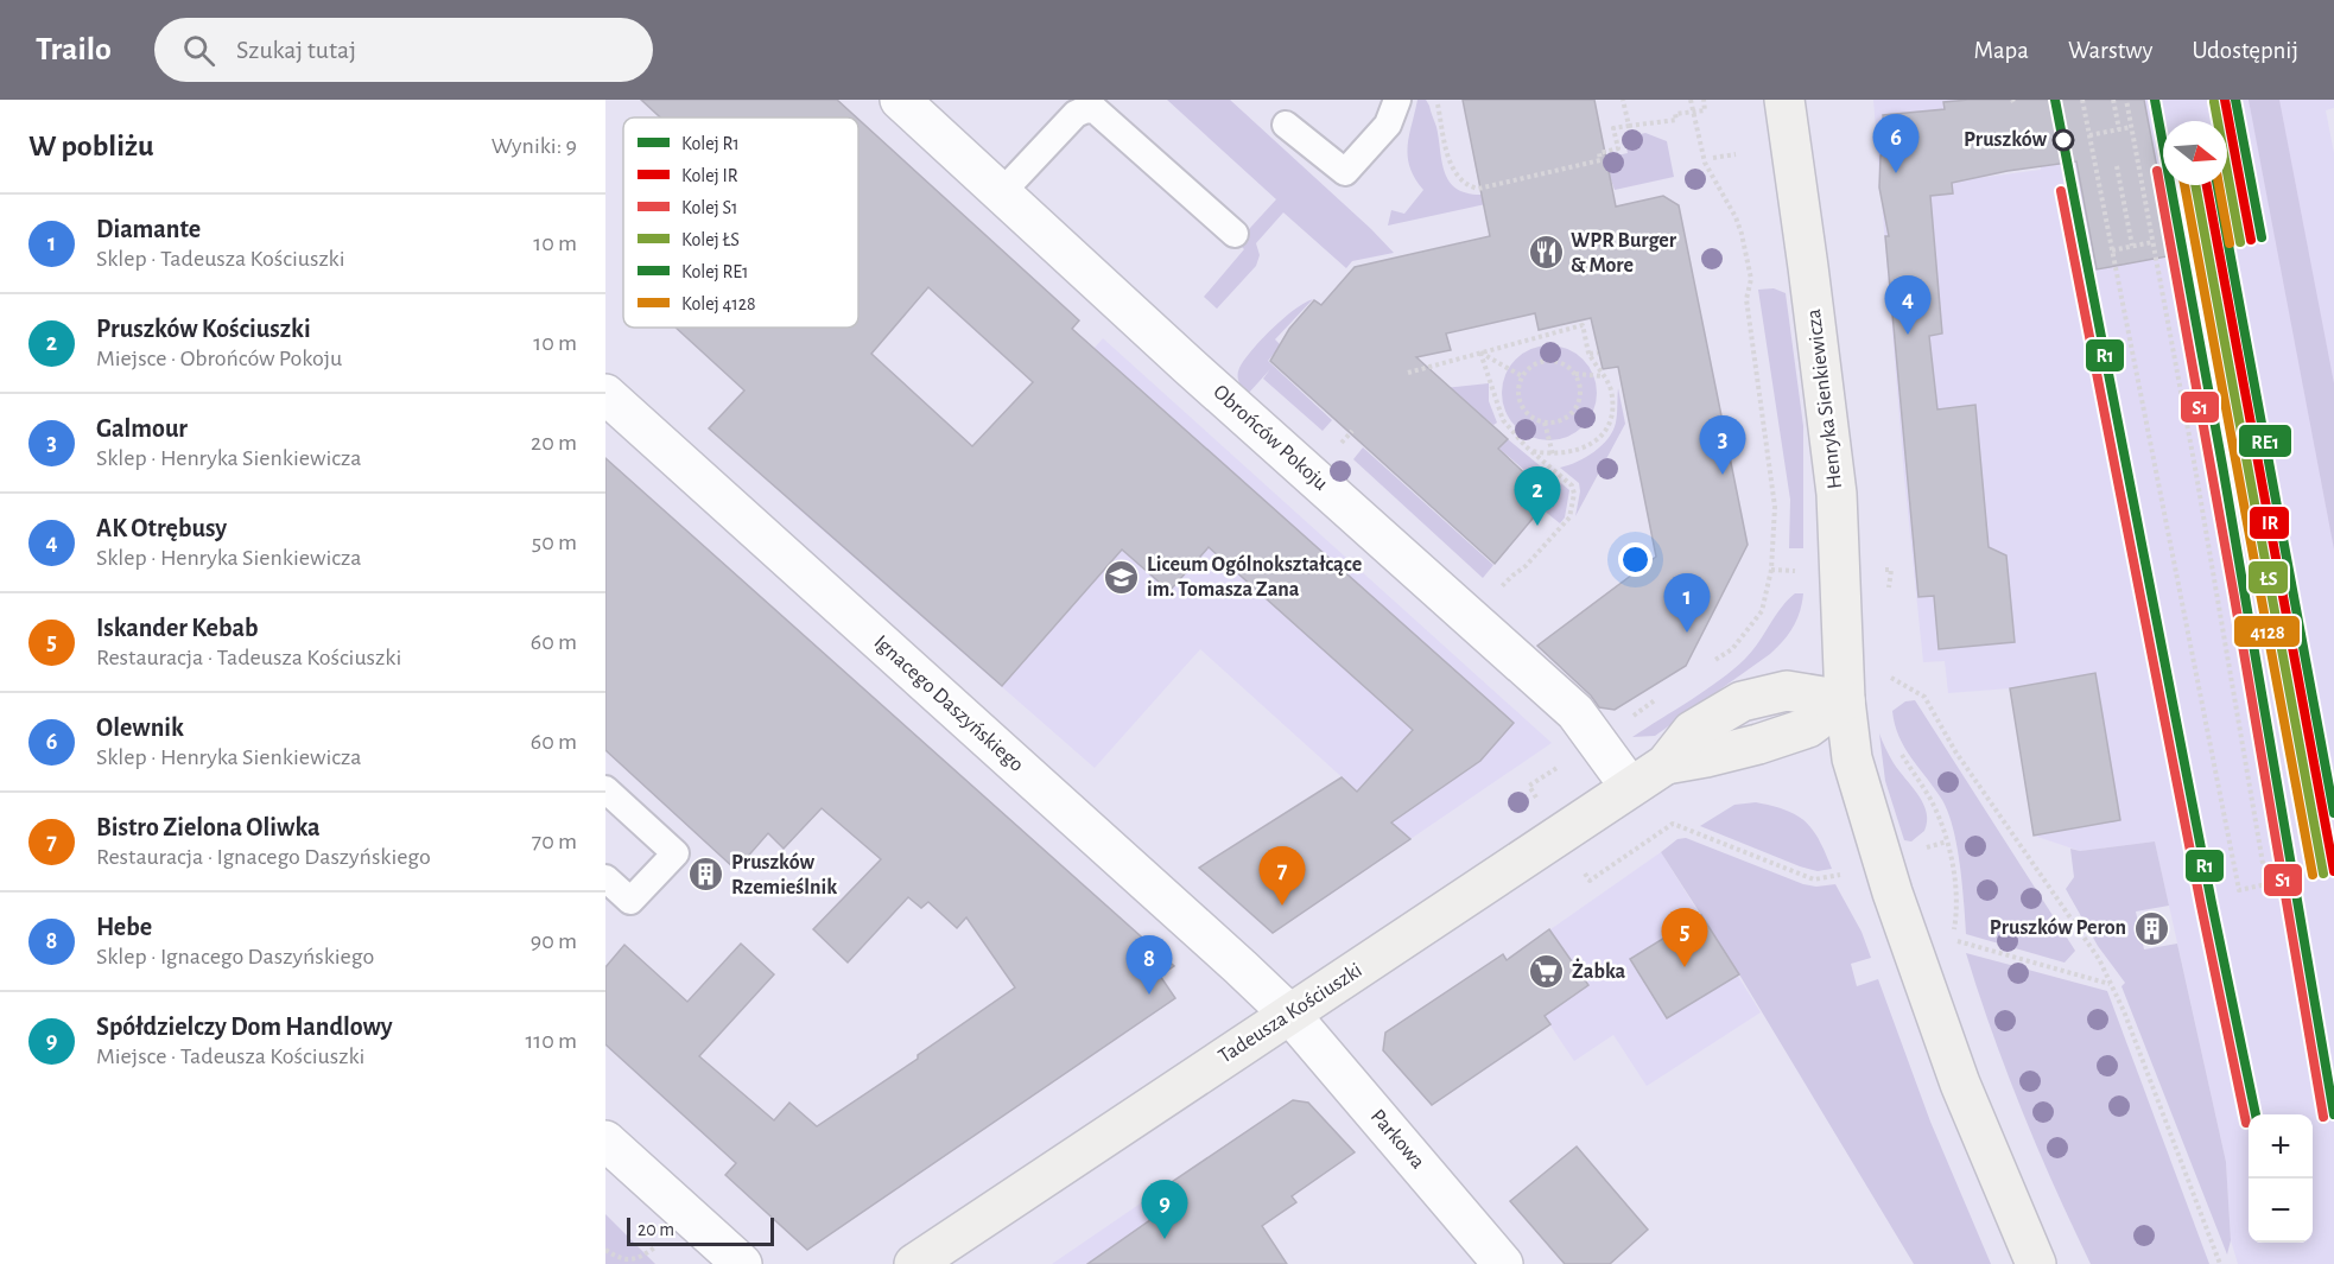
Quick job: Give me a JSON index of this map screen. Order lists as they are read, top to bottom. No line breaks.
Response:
{"streets":{"street":["Henryka Sienkiewicza","Obrońców Pokoju","Ignacego Daszyńskiego","Tadeusza Kościuszki","Parkowa"]},"crossings":[["Henryka Sienkiewicza","Tadeusza Kościuszki"],["Obrońców Pokoju","Tadeusza Kościuszki"],["Ignacego Daszyńskiego","Tadeusza Kościuszki"],["Ignacego Daszyńskiego","Parkowa"],["Tadeusza Kościuszki","Parkowa"]],"places":{"other":["Pruszków"],"restaurant":["WPR Burger & More"],"school or university":["Liceum Ogólnokształcące im. Tomasza Zana"],"building":["Pruszków Rzemieślnik","Pruszków Peron"],"supermarket":["Żabka"]},"lines":["rail line R1","rail line IR","rail line RE1","rail line ŁS","rail line S1","rail line 4128"],"legend":["Kolej R1","Kolej IR","Kolej S1","Kolej ŁS","Kolej RE1","Kolej 4128"],"scale_bar":"20 m","north":"right","page":{"header":"Trailo","search":"Szukaj tutaj","nav":["Mapa","Warstwy","Udostępnij"],"heading":["W pobliżu","Wyniki: 9"],"pins":["6","4","3","2","1","7","5","8","9"],"list":[{"mark":"1","name":"Diamante","note":"Sklep · Tadeusza Kościuszki","value":"10 m"},{"mark":"2","name":"Pruszków Kościuszki","note":"Miejsce · Obrońców Pokoju","value":"10 m"},{"mark":"3","name":"Galmour","note":"Sklep · Henryka Sienkiewicza","value":"20 m"},{"mark":"4","name":"AK Otrębusy","note":"Sklep · Henryka Sienkiewicza","value":"50 m"},{"mark":"5","name":"Iskander Kebab","note":"Restauracja · Tadeusza Kościuszki","value":"60 m"},{"mark":"6","name":"Olewnik","note":"Sklep · Henryka Sienkiewicza","value":"60 m"},{"mark":"7","name":"Bistro Zielona Oliwka","note":"Restauracja · Ignacego Daszyńskiego","value":"70 m"},{"mark":"8","name":"Hebe","note":"Sklep · Ignacego Daszyńskiego","value":"90 m"},{"mark":"9","name":"Spółdzielczy Dom Handlowy","note":"Miejsce · Tadeusza Kościuszki","value":"110 m"}],"map_buttons":["+","−"],"scale":"20 m"}}
